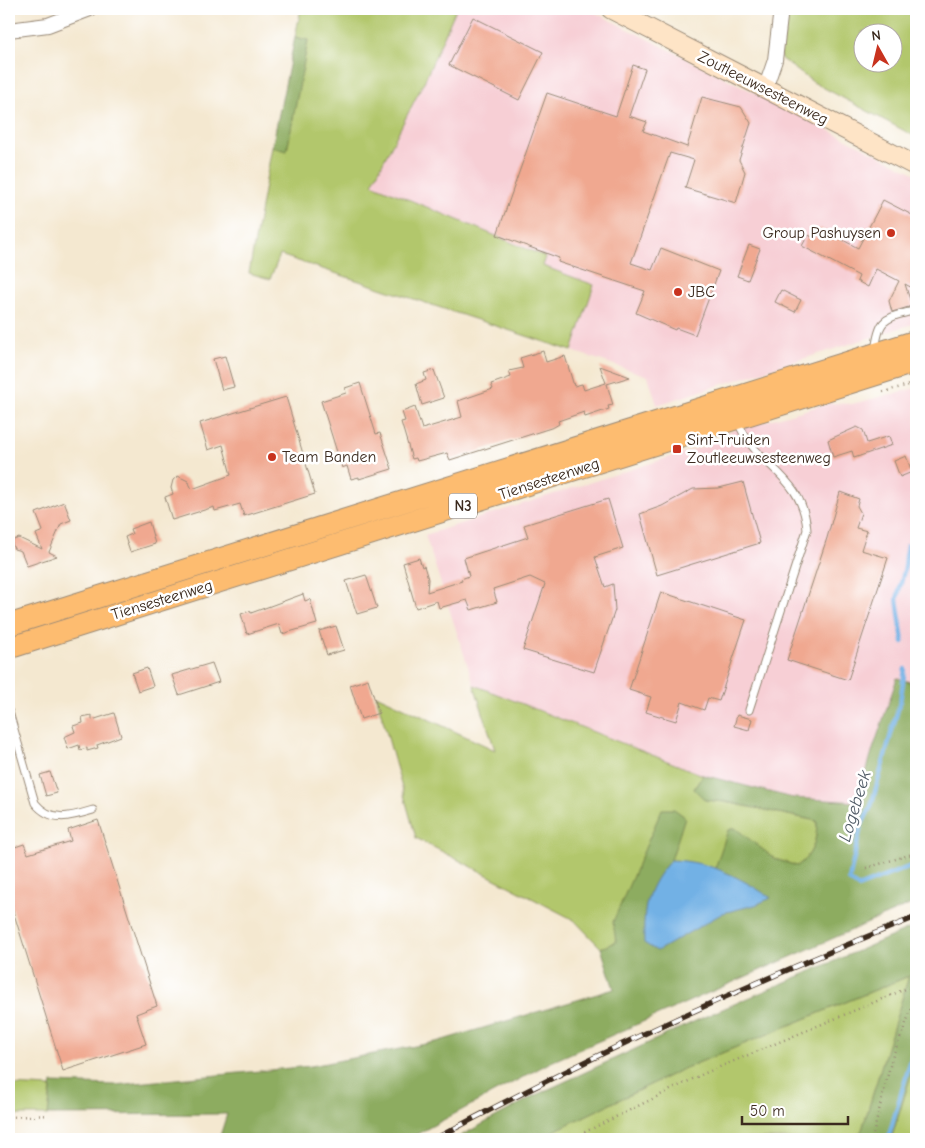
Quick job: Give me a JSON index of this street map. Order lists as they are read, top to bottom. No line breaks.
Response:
{"streets":{"main road":["Tiensesteenweg","N3"],"street":["Zoutleeuwsesteenweg"]},"water":["Logebeek"],"places":{"other":["Group Pashuysen","JBC","Team Banden"],"transit":["Sint-Truiden Zoutleeuwsesteenweg"]},"scale_bar":"50 m","north":"top"}
